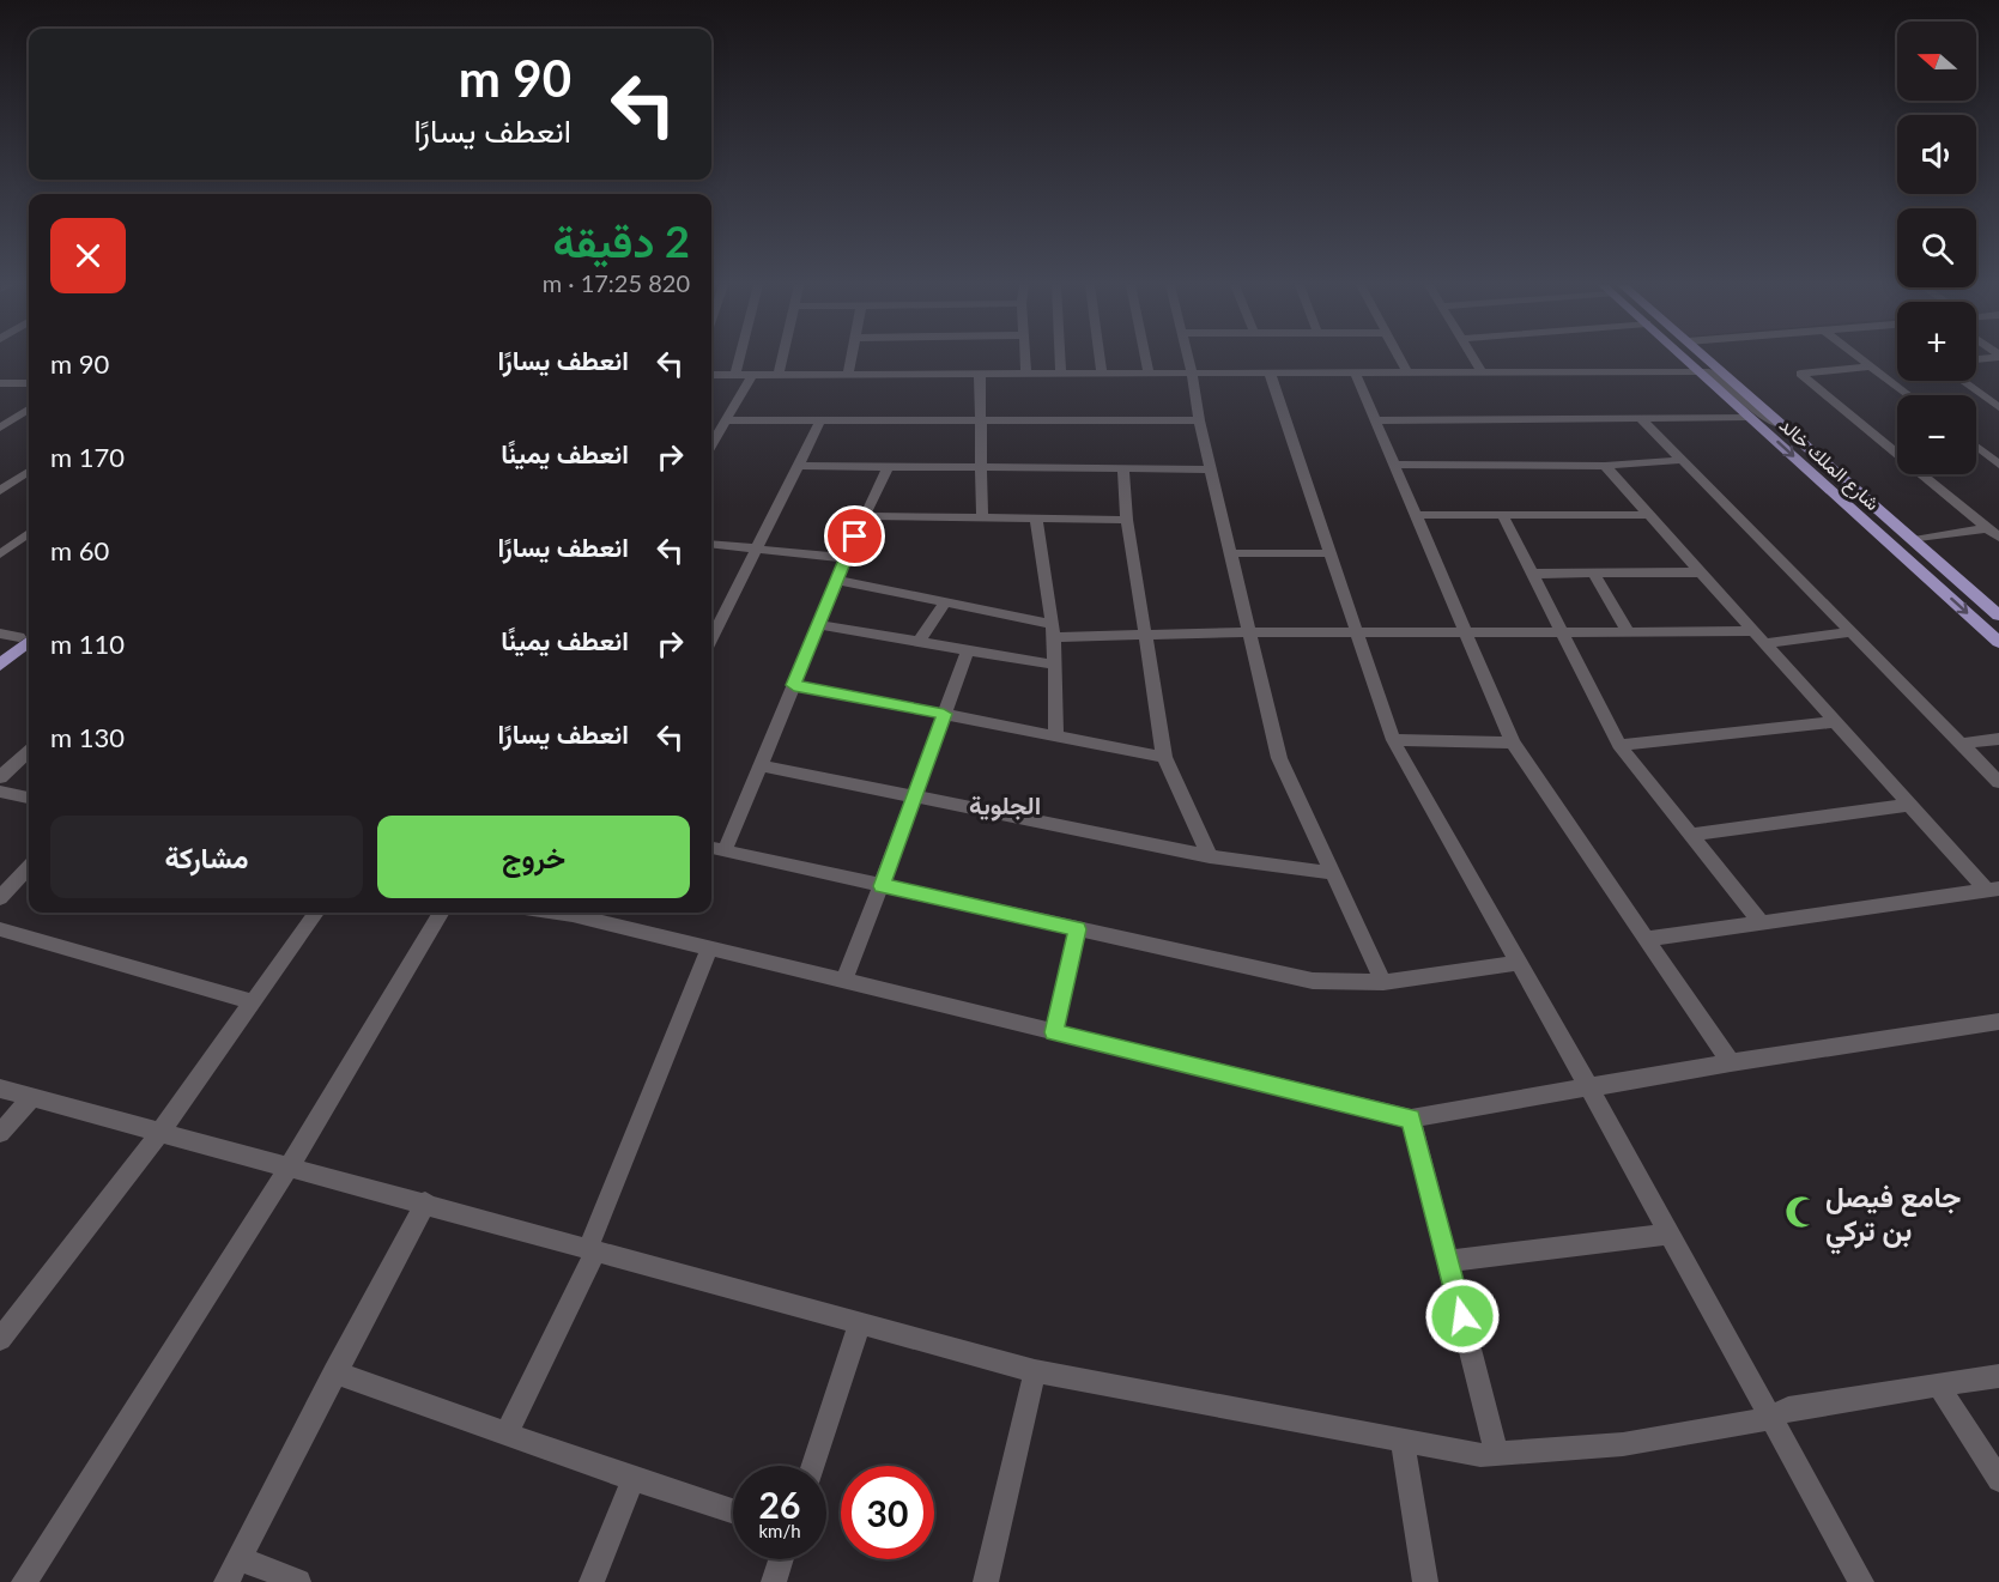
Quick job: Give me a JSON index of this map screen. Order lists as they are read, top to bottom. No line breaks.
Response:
{"streets":{"main road":["شارع الملك خالد"]},"districts":["الجلوية"],"places":{"mosque":["جامع فيصل بن تركي"]},"north":"left","page":{"map_buttons":["+","−"],"turn":["90 m","انعطف يسارًا"],"heading":["2 دقيقة","820 m · 17:25"],"list":[{"name":"انعطف يسارًا","value":"90 m"},{"name":"انعطف يمينًا","value":"170 m"},{"name":"انعطف يسارًا","value":"60 m"},{"name":"انعطف يمينًا","value":"110 m"},{"name":"انعطف يسارًا","value":"130 m"}],"buttons":["خروج","مشاركة"],"speed":"26 km/h","limit":"30"}}
